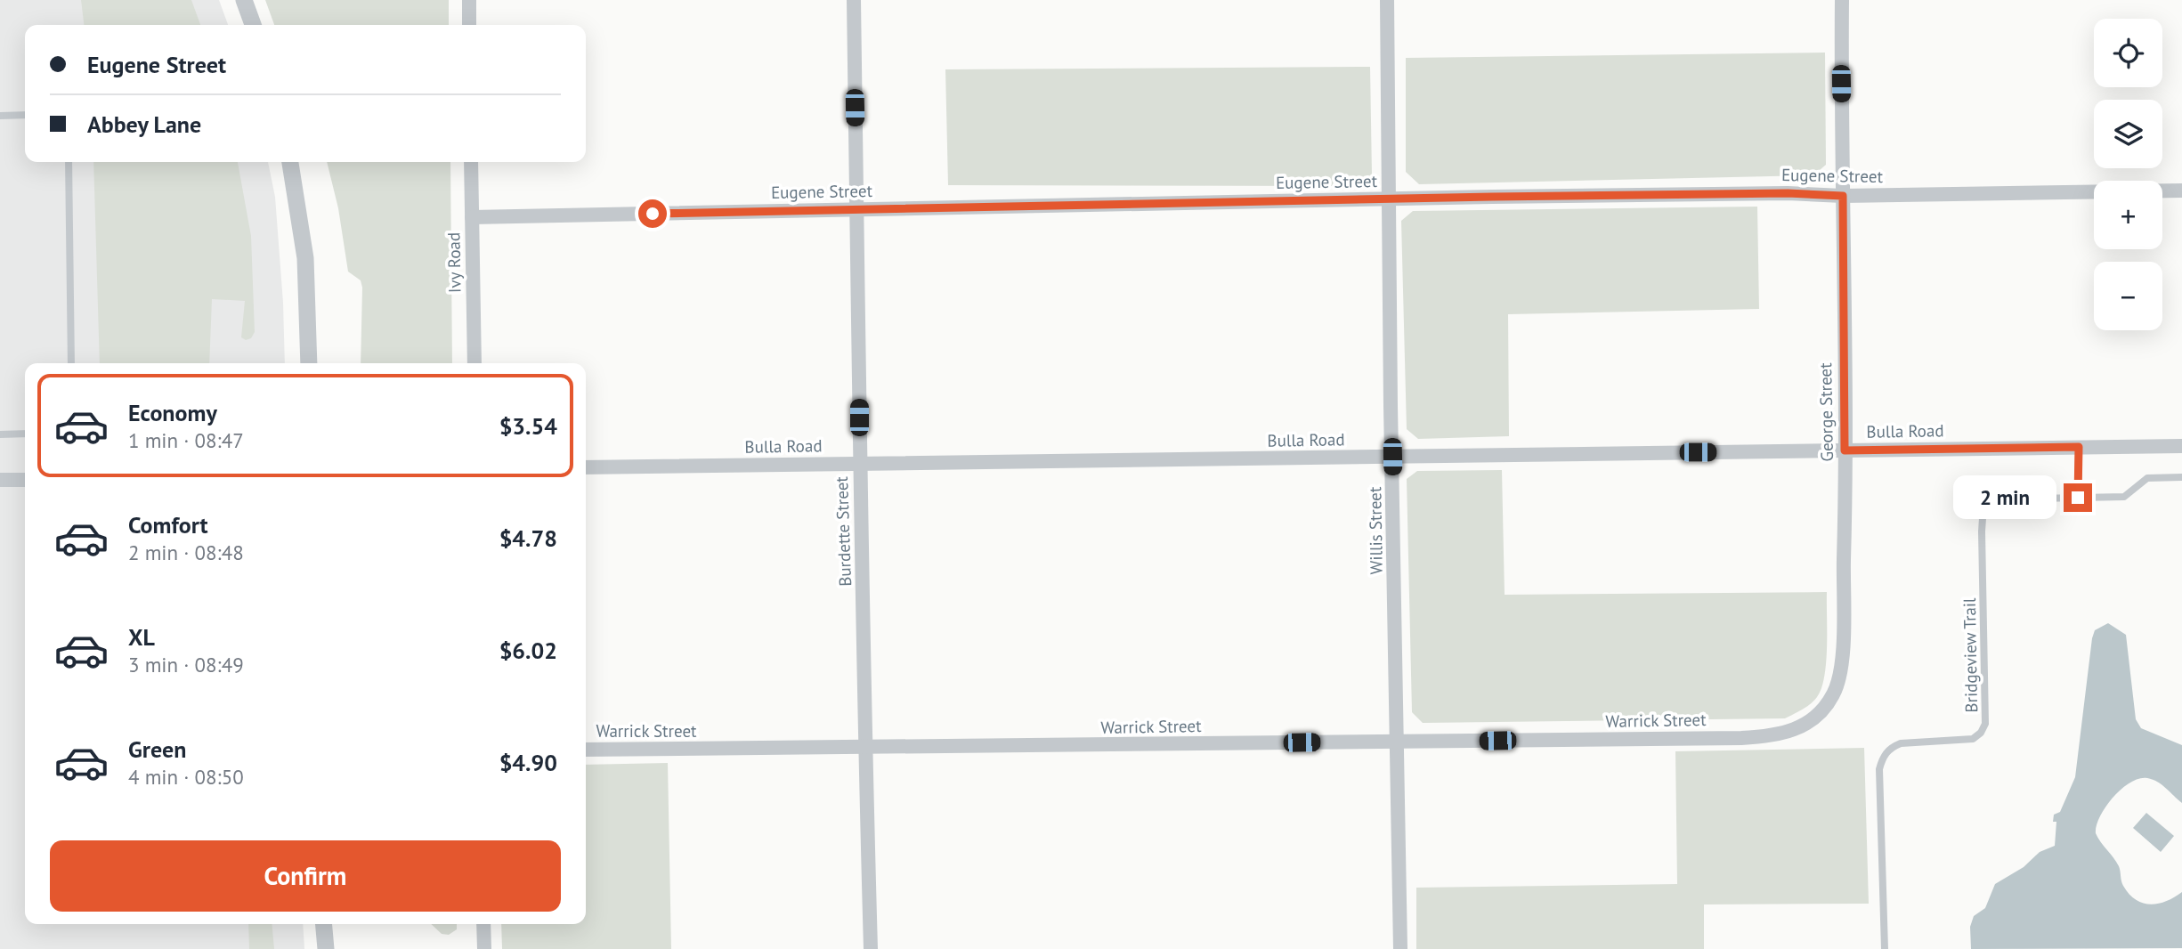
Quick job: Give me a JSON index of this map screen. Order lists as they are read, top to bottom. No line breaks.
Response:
{"streets":{"street":["Eugene Street","Ivy Road","George Street","Bulla Road","Willis Street","Burdette Street","Warrick Street"],"lane":["Bridgeview Trail"]},"crossings":[["Eugene Street","Ivy Road"],["Eugene Street","George Street"],["Eugene Street","Willis Street"],["Eugene Street","Burdette Street"],["George Street","Bulla Road"],["George Street","Warrick Street"],["Bulla Road","Willis Street"],["Bulla Road","Burdette Street"],["Willis Street","Warrick Street"],["Burdette Street","Warrick Street"]],"page":{"map_buttons":["+","−"],"banner":["Eugene Street","Abbey Lane"],"list":[{"name":"Economy","note":"1 min · 08:47","value":"$3.54"},{"name":"Comfort","note":"2 min · 08:48","value":"$4.78"},{"name":"XL","note":"3 min · 08:49","value":"$6.02"},{"name":"Green","note":"4 min · 08:50","value":"$4.90"}],"bubble":"2 min","buttons":"Confirm"}}
